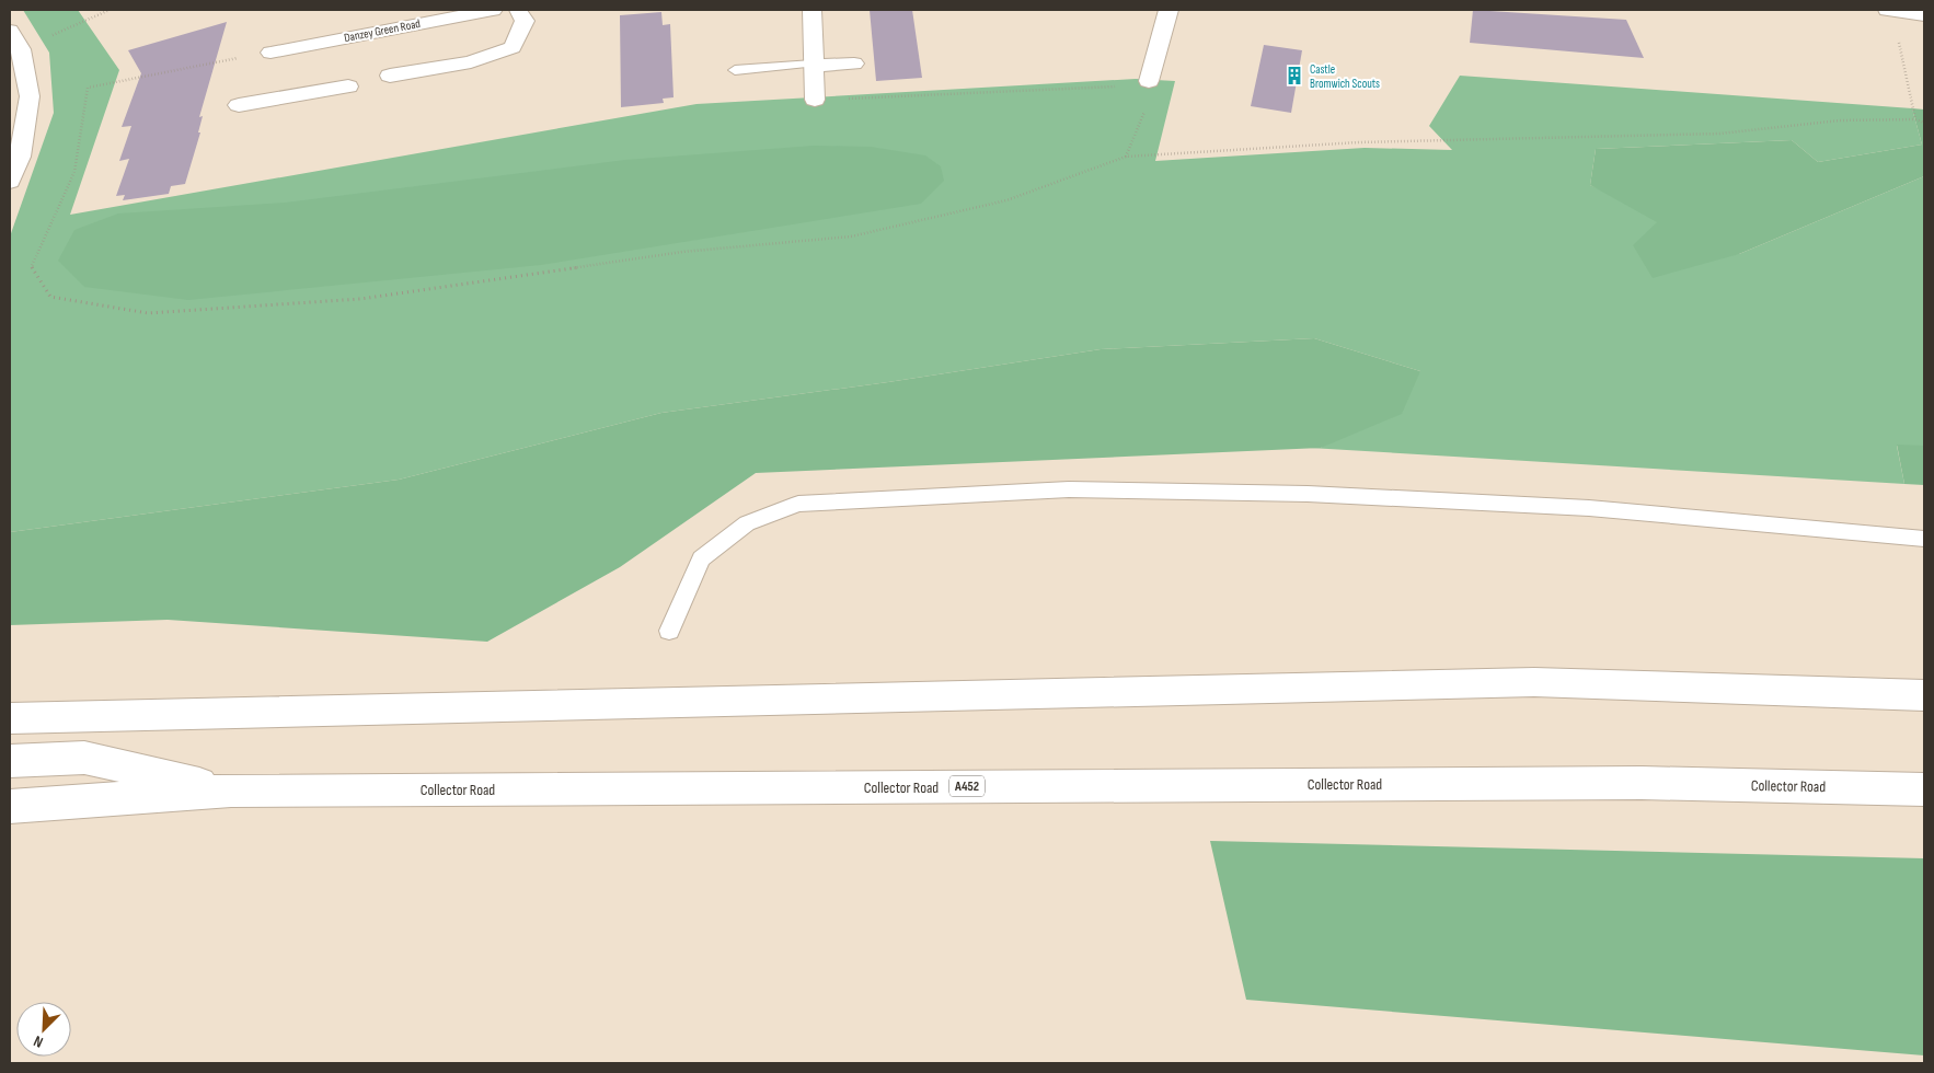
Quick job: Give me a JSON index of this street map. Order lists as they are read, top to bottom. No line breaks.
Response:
{"streets":{"main road":["Danzey Green Road","Collector Road","A452"]},"places":{"building":["Castle Bromwich Scouts"]},"north":"bottom left"}
